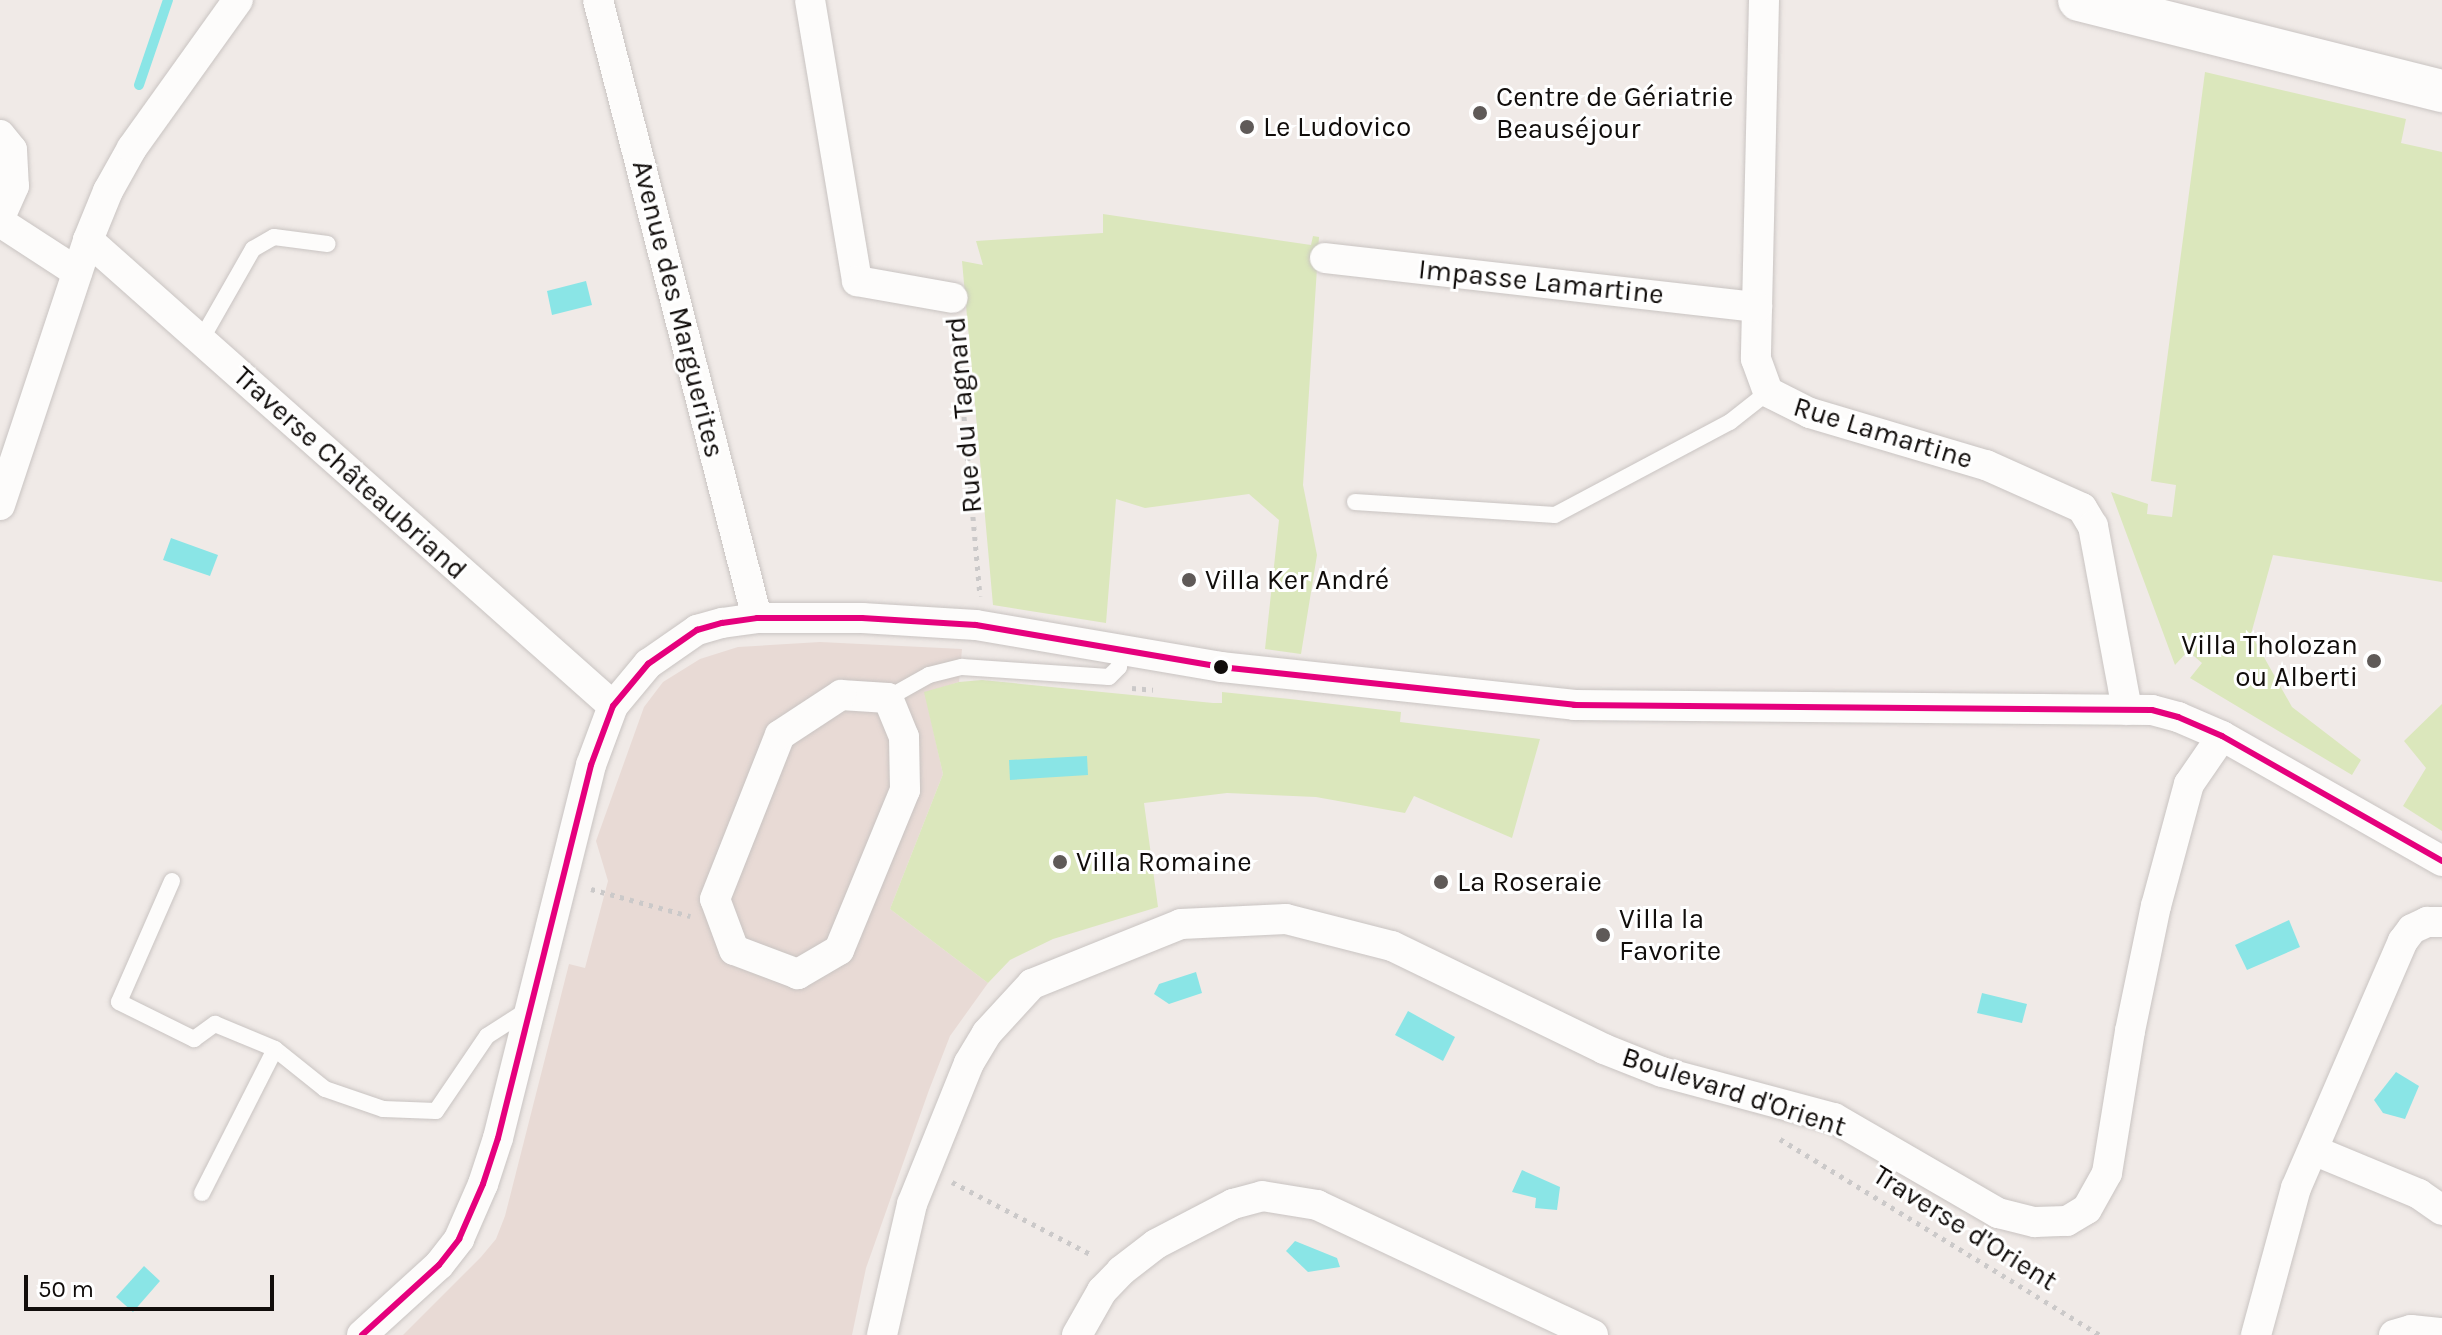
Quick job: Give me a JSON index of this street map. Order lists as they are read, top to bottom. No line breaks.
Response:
{"streets":{"street":["Impasse Lamartine","Avenue des Marguerites","Rue du Tagnard","Rue Lamartine","Traverse Châteaubriand","Boulevard d'Orient"],"path":["Traverse d'Orient"]},"crossings":[["Impasse Lamartine","Rue Lamartine"],["Boulevard d'Orient","Traverse d'Orient"]],"places":["Centre de Gériatrie Beauséjour","Le Ludovico","Villa Ker André","Villa Tholozan ou Alberti","Villa Romaine","La Roseraie","Villa la Favorite"],"scale_bar":"50 m"}
